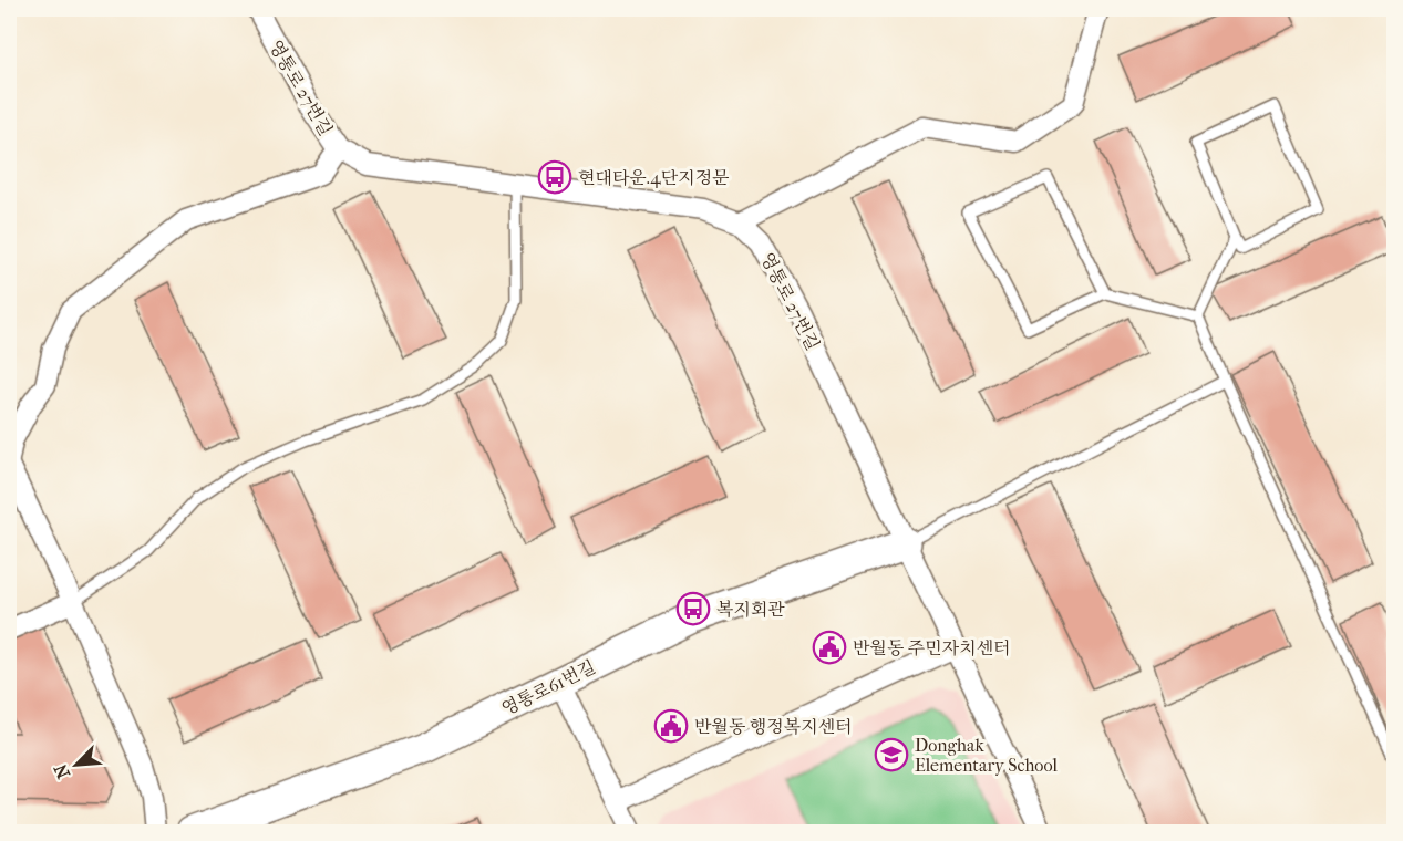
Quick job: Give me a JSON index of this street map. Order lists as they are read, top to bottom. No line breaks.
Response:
{"streets":{"street":["영통로 27번길","영통로61번길"]},"crossings":[["영통로 27번길","영통로61번길"]],"places":{"bus stop":["현대타운.4단지정문","복지회관"],"public building":["반월동 주민자치센터","반월동 행정복지센터"],"school or university":["Donghak Elementary School"]},"north":"bottom left"}
